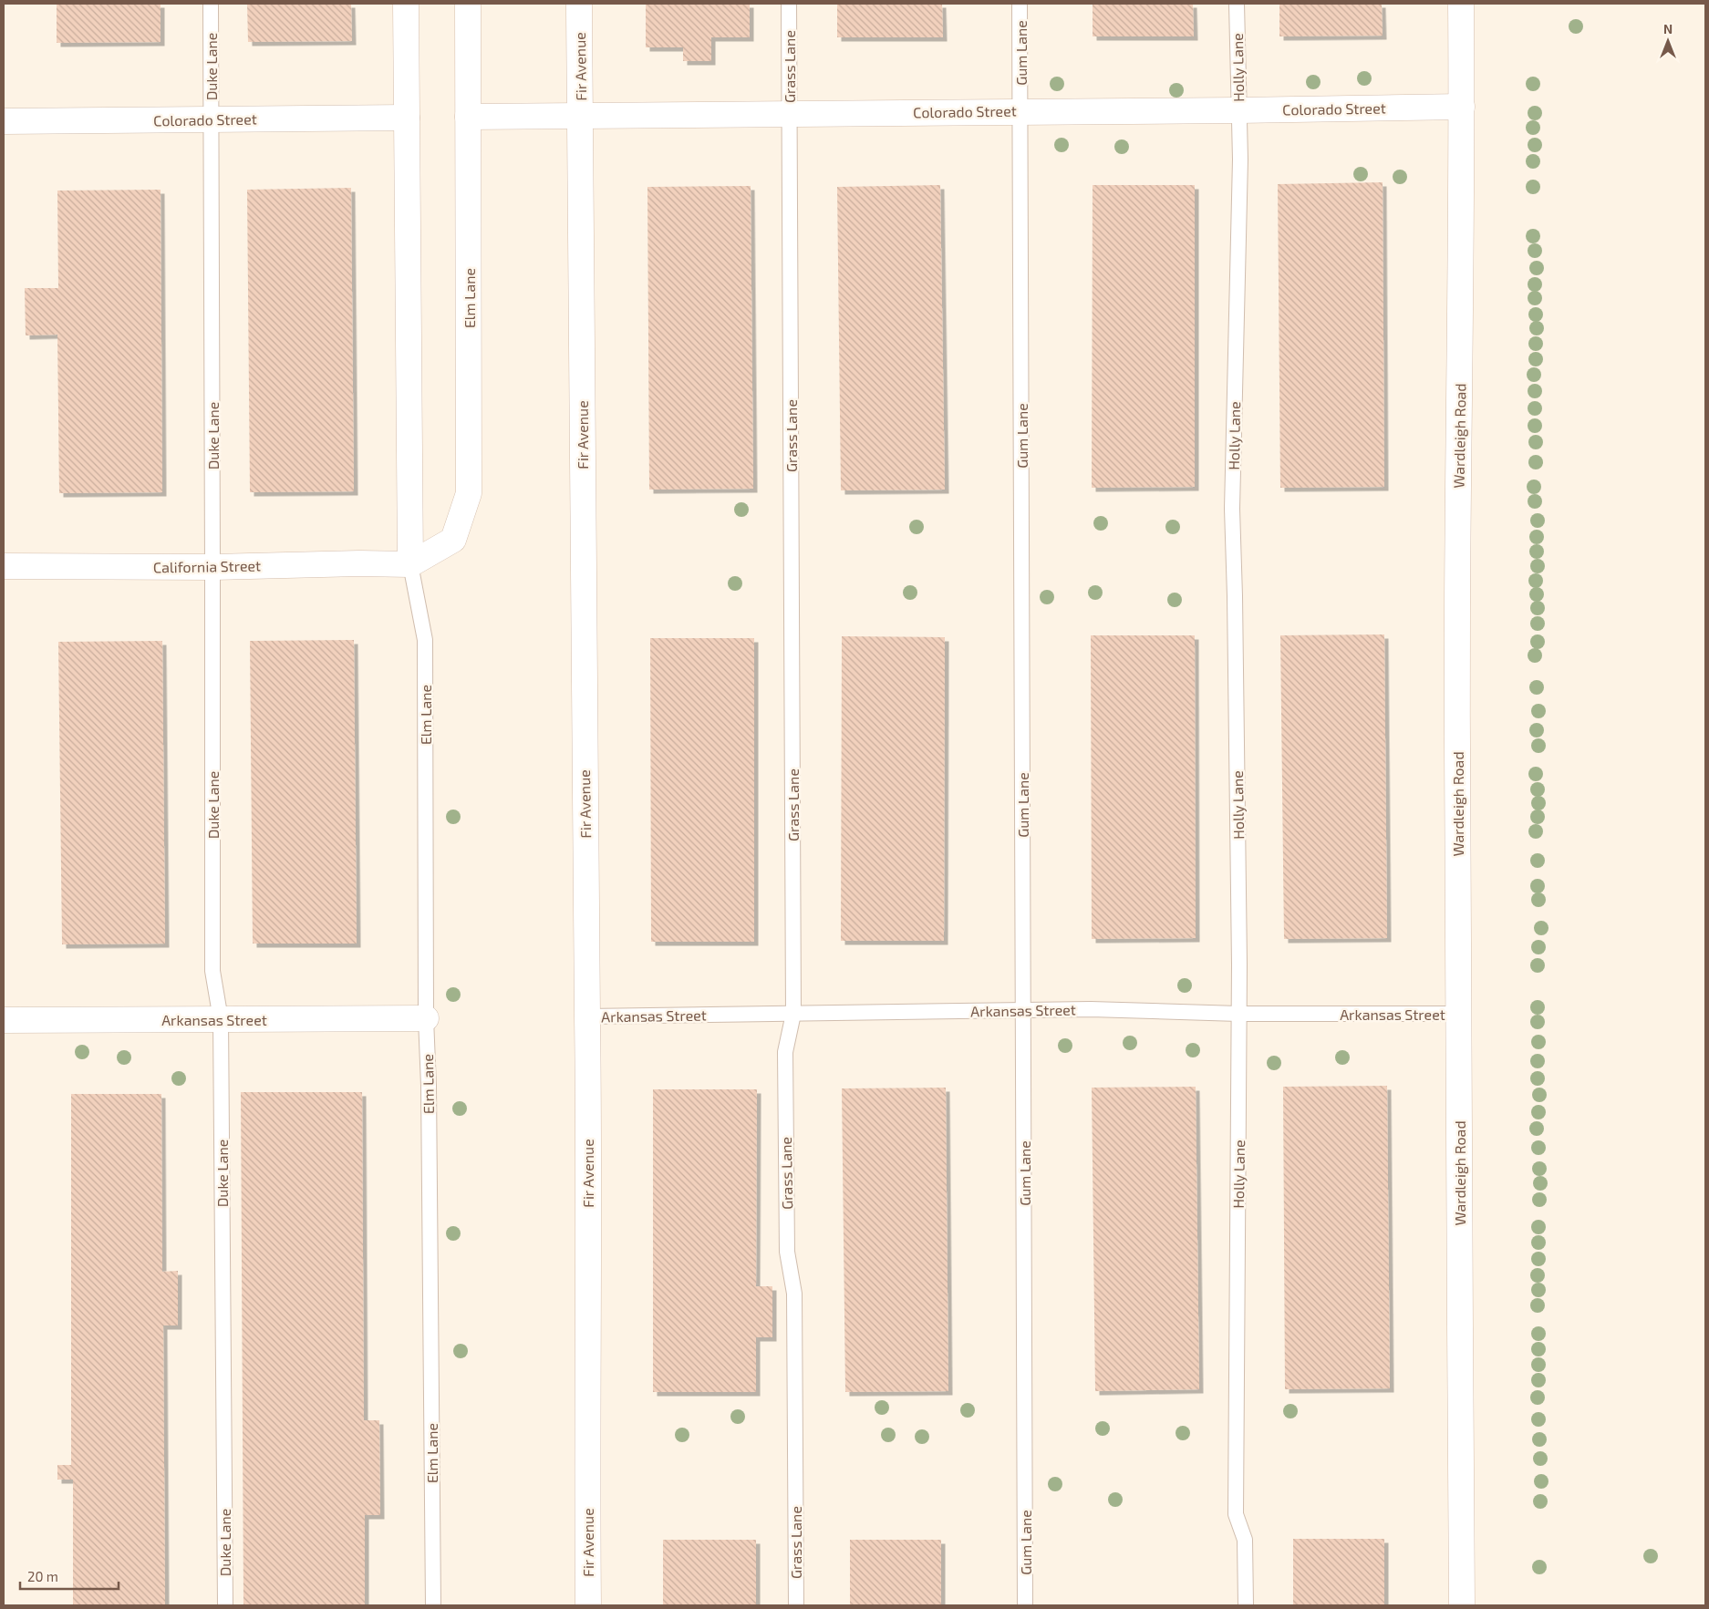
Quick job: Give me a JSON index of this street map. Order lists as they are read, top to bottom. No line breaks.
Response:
{"streets":{"street":["Fir Avenue","Colorado Street","Elm Lane","Wardleigh Road","California Street","Arkansas Street"],"lane":["Gum Lane","Duke Lane","Grass Lane","Holly Lane"]},"crossings":[["Gum Lane","Colorado Street"],["Gum Lane","Arkansas Street"],["Duke Lane","Colorado Street"],["Duke Lane","California Street"],["Duke Lane","Arkansas Street"],["Fir Avenue","Colorado Street"],["Fir Avenue","Arkansas Street"],["Grass Lane","Colorado Street"],["Grass Lane","Arkansas Street"],["Holly Lane","Colorado Street"],["Holly Lane","Arkansas Street"],["Colorado Street","Elm Lane"],["Colorado Street","Wardleigh Road"],["Elm Lane","California Street"],["Elm Lane","Arkansas Street"],["Wardleigh Road","Arkansas Street"]],"scale_bar":"20 m","north":"top"}
